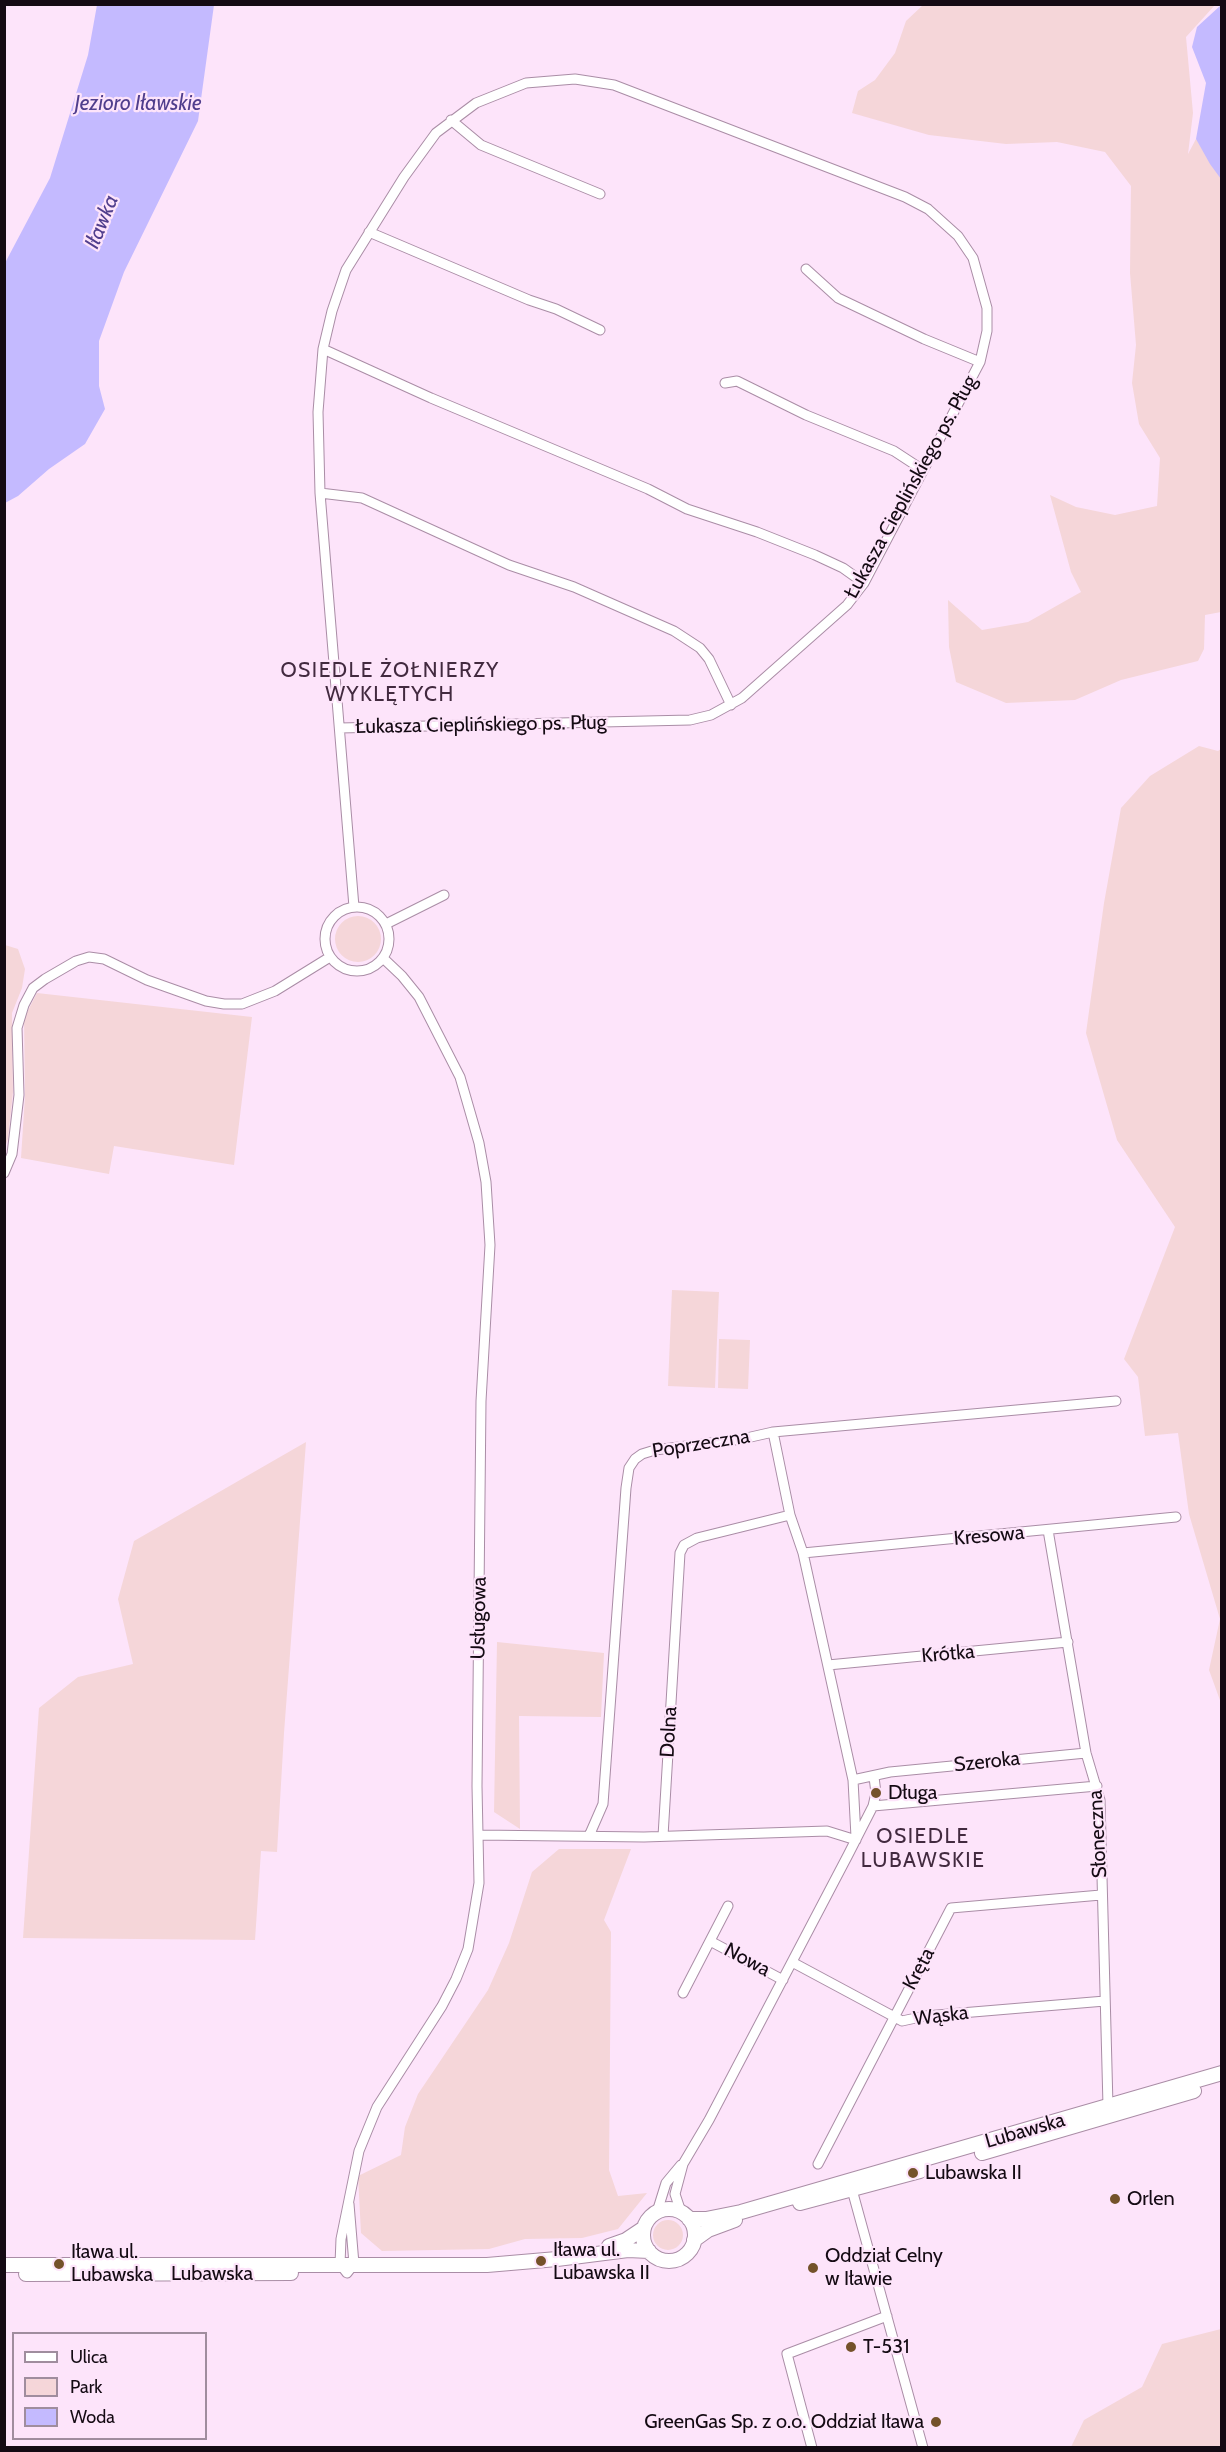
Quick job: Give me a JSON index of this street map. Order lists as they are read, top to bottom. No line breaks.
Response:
{"streets":{"main road":["Lubawska"],"street":["Łukasza Cieplińskiego ps. Pług","Poprzeczna","Kresowa","Usługowa","Krótka","Dolna","Szeroka","Słoneczna","Nowa","Kręta","Wąska"]},"crossings":[["Łukasza Cieplińskiego ps. Pług","Usługowa"],["Kresowa","Słoneczna"],["Usługowa","Lubawska"],["Krótka","Słoneczna"],["Szeroka","Słoneczna"],["Słoneczna","Kręta"],["Słoneczna","Wąska"],["Słoneczna","Lubawska"],["Kręta","Wąska"]],"districts":["OSIEDLE ŻOŁNIERZY WYKLĘTYCH","OSIEDLE LUBAWSKIE"],"water":["Jezioro Iławskie","Iławka"],"places":["Długa","Lubawska II","Orlen","Iława ul. Lubawska II","Iława ul. Lubawska","Oddział Celny w Iławie","T-531","GreenGas Sp. z o.o. Oddział Iława"],"legend":["Ulica","Park","Woda"]}
